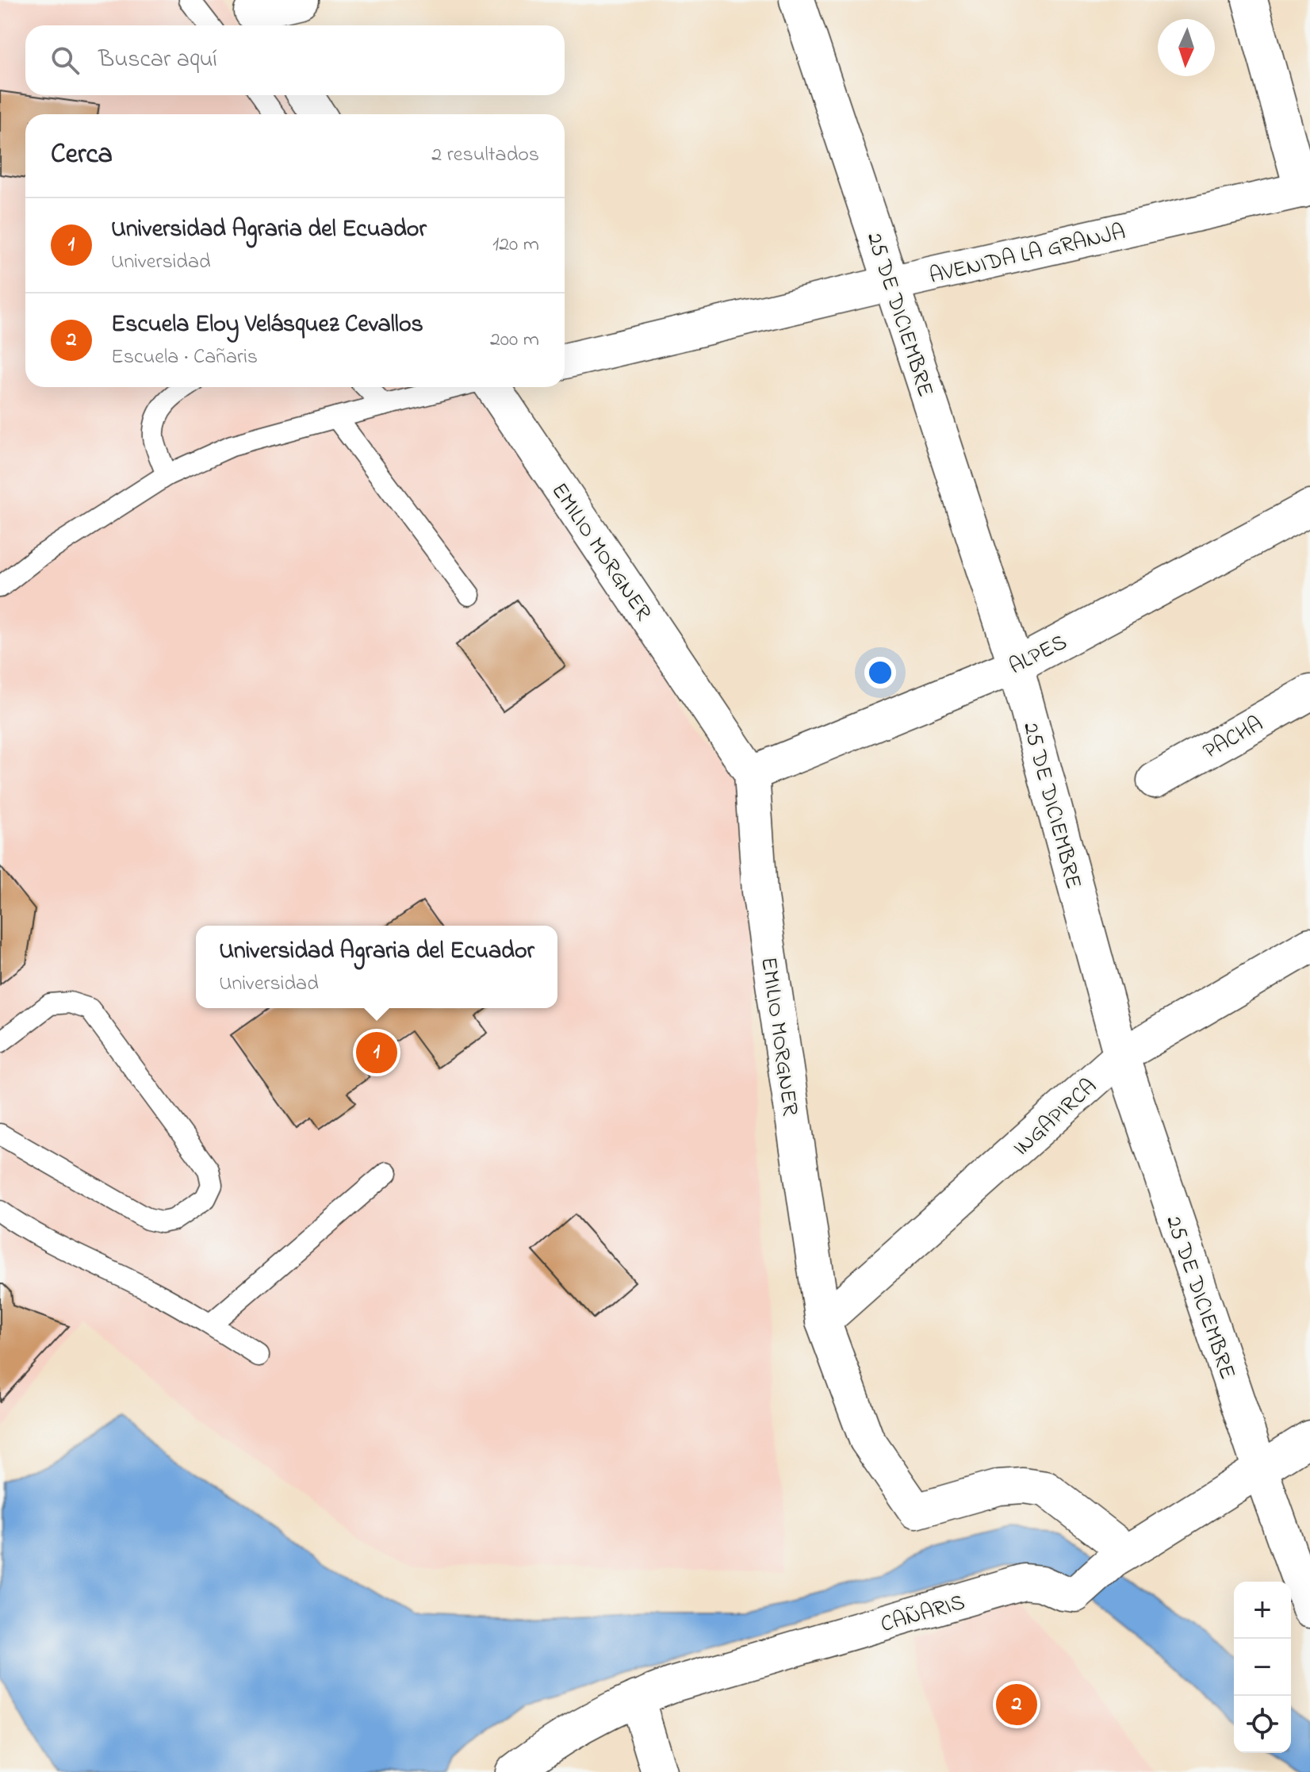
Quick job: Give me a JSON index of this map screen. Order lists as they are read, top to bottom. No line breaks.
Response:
{"streets":{"street":["AVENIDA LA GRANJA","25 DE DICIEMBRE","EMILIO MORGNER","ALPES","PACHA","INGAPIRCA","CAÑARIS"]},"crossings":[["AVENIDA LA GRANJA","25 DE DICIEMBRE"],["25 DE DICIEMBRE","ALPES"],["25 DE DICIEMBRE","INGAPIRCA"],["25 DE DICIEMBRE","CAÑARIS"],["EMILIO MORGNER","ALPES"],["EMILIO MORGNER","INGAPIRCA"],["EMILIO MORGNER","CAÑARIS"]],"north":"bottom","page":{"search":"Buscar aquí","heading":["Cerca","2 resultados"],"list":[{"mark":"1","name":"Universidad Agraria del Ecuador","note":"Universidad","value":"120 m"},{"mark":"2","name":"Escuela Eloy Velásquez Cevallos","note":"Escuela · Cañaris","value":"200 m"}],"popup":["Universidad Agraria del Ecuador","Universidad"],"pins":["1","2"],"map_buttons":["+","−"]}}
